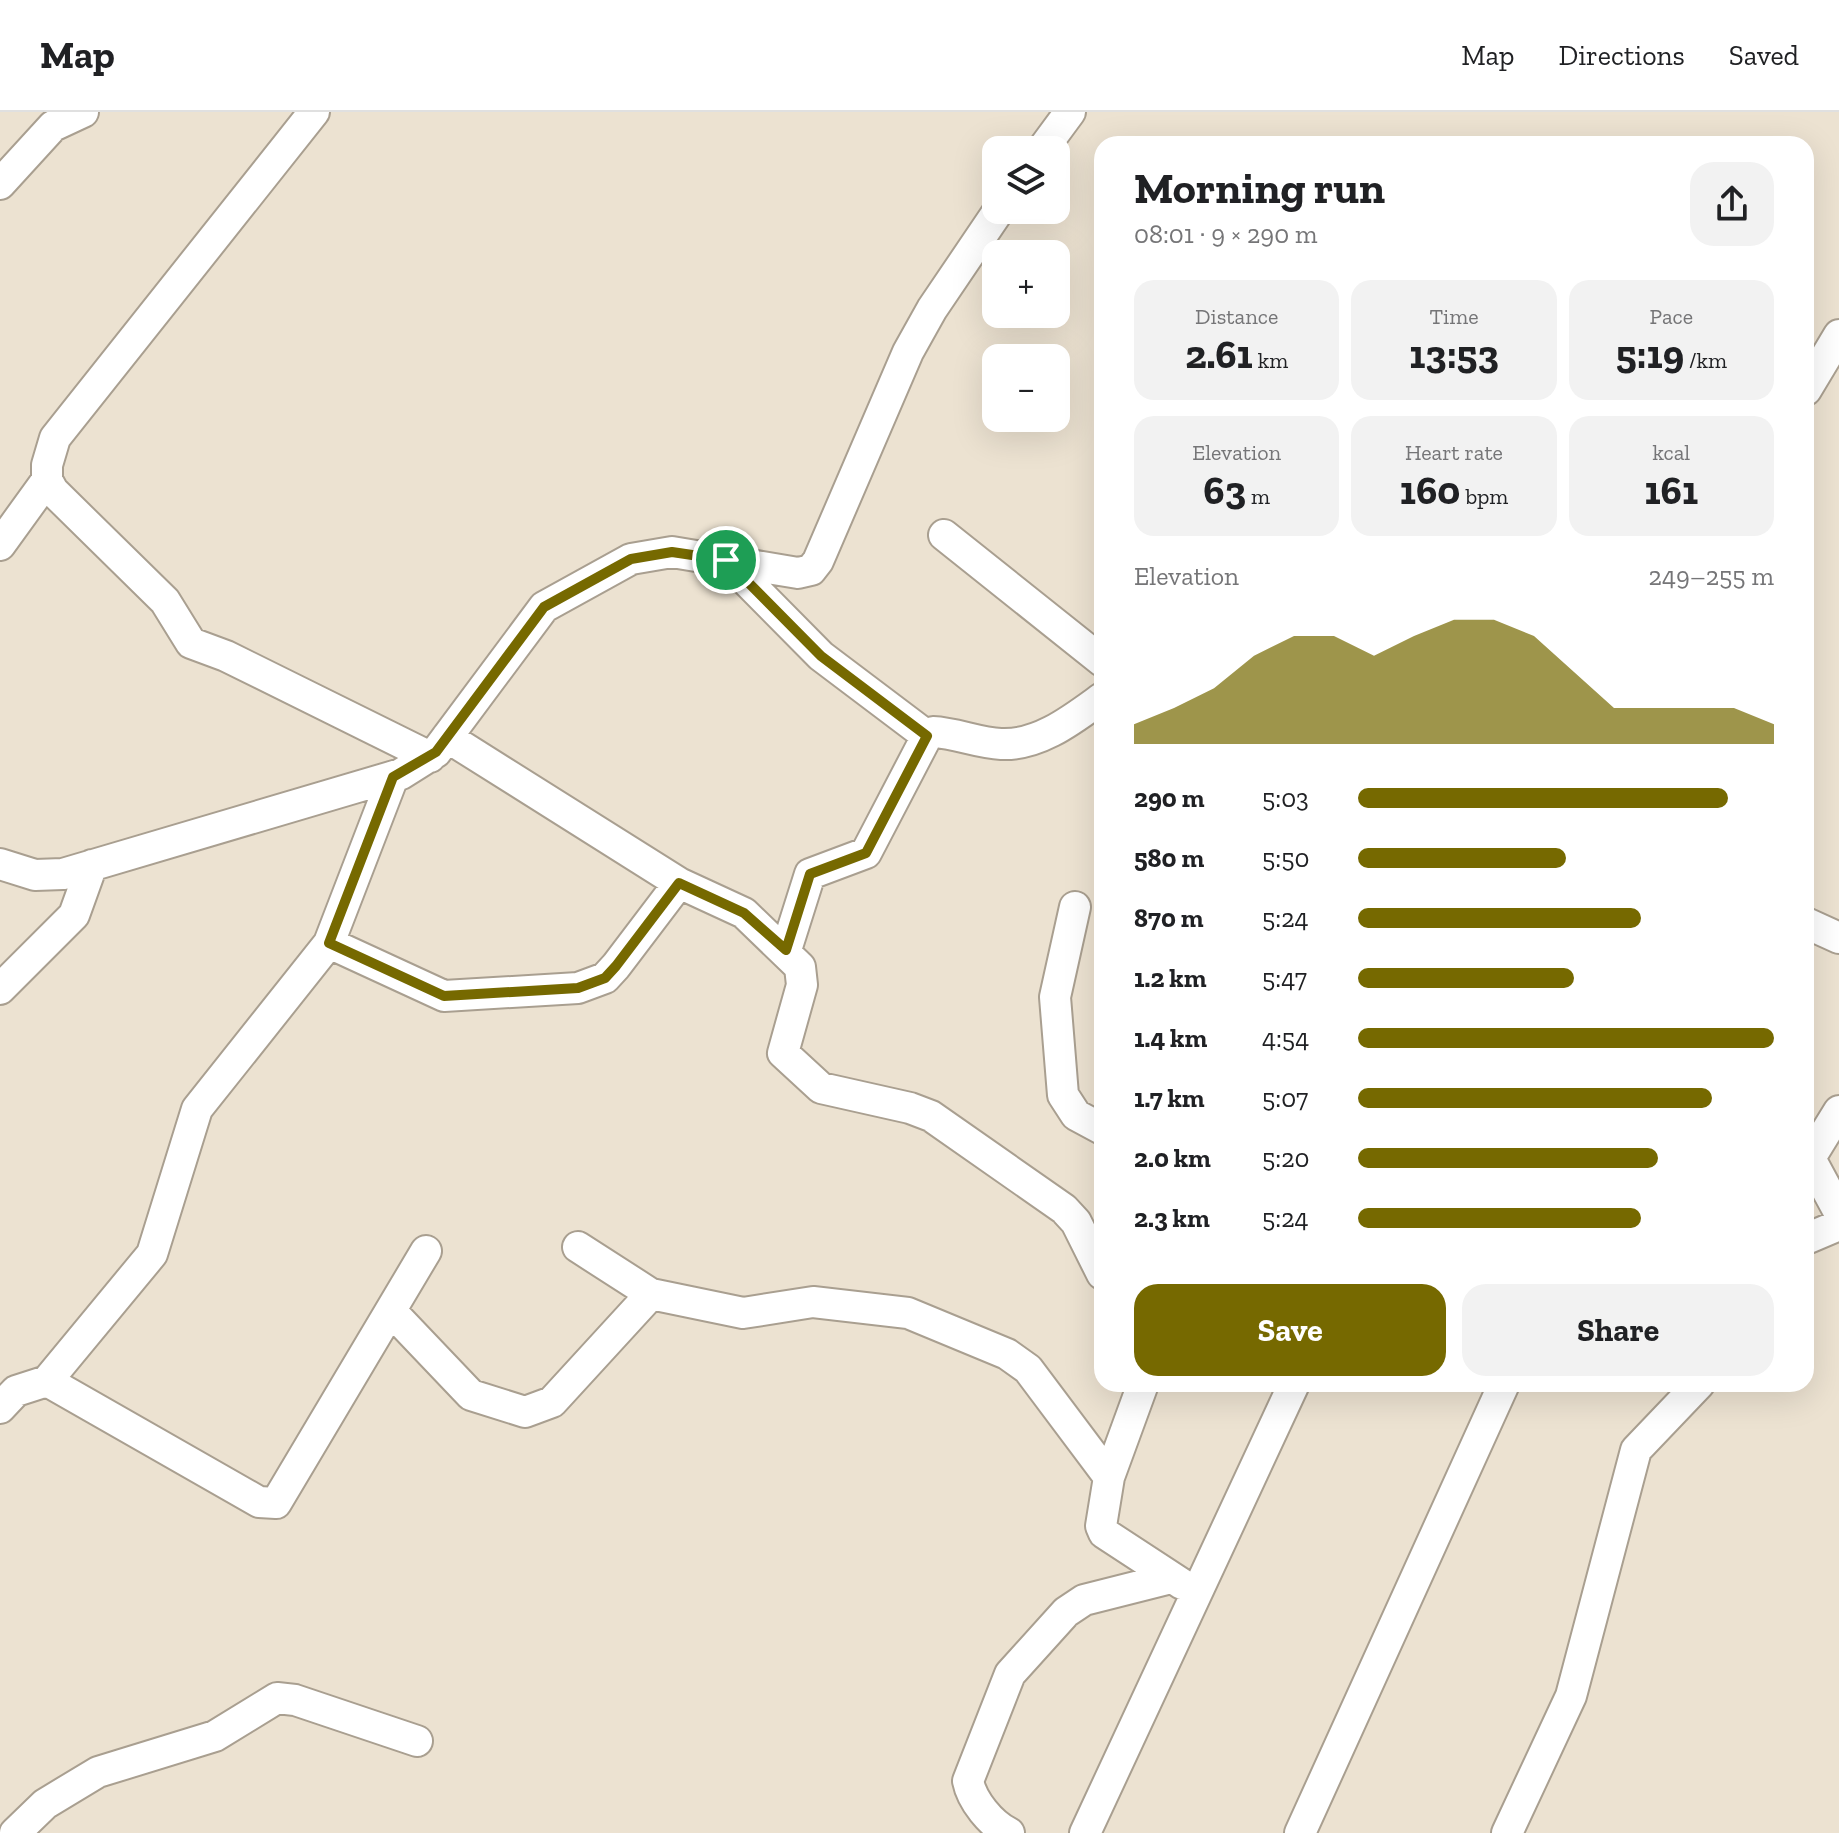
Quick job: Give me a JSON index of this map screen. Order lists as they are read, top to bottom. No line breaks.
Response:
{"page":{"header":"Map","nav":["Map","Directions","Saved"],"map_buttons":["+","−"],"heading":["Morning run","08:01 · 9 × 290 m"],"stats":[["Distance","2.61 km"],["Time","13:53"],["Pace","5:19 /km"],["Elevation","63 m"],["Heart rate","160 bpm"],["kcal","161"]],"chart":["Elevation","249–255 m"],"list":[{"name":"290 m","note":"5:03"},{"name":"580 m","note":"5:50"},{"name":"870 m","note":"5:24"},{"name":"1.2 km","note":"5:47"},{"name":"1.4 km","note":"4:54"},{"name":"1.7 km","note":"5:07"},{"name":"2.0 km","note":"5:20"},{"name":"2.3 km","note":"5:24"}],"buttons":["Save","Share"]}}
